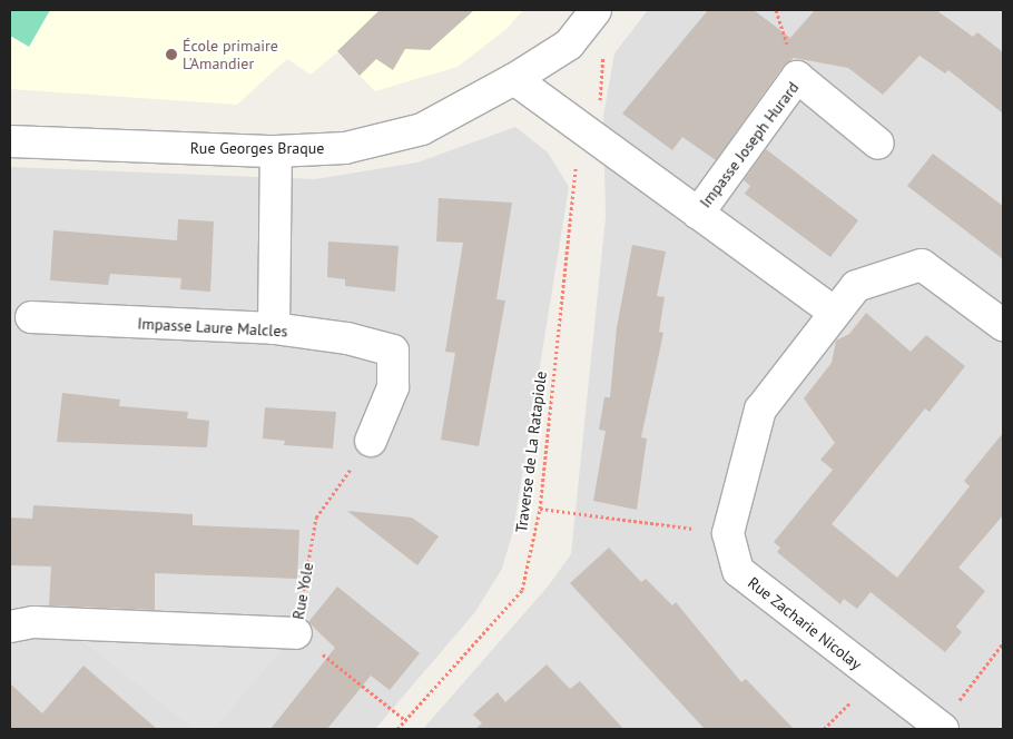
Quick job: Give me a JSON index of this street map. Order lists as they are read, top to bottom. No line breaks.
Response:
{"streets":{"street":["Impasse Joseph Hurard","Rue Georges Braque","Impasse Laure Malcles","Rue Yole","Rue Zacharie Nicolay"],"path":["Traverse de La Ratapiole"]},"crossings":[["Impasse Laure Malcles","Rue Yole"]],"places":["École primaire L'Amandier"]}
